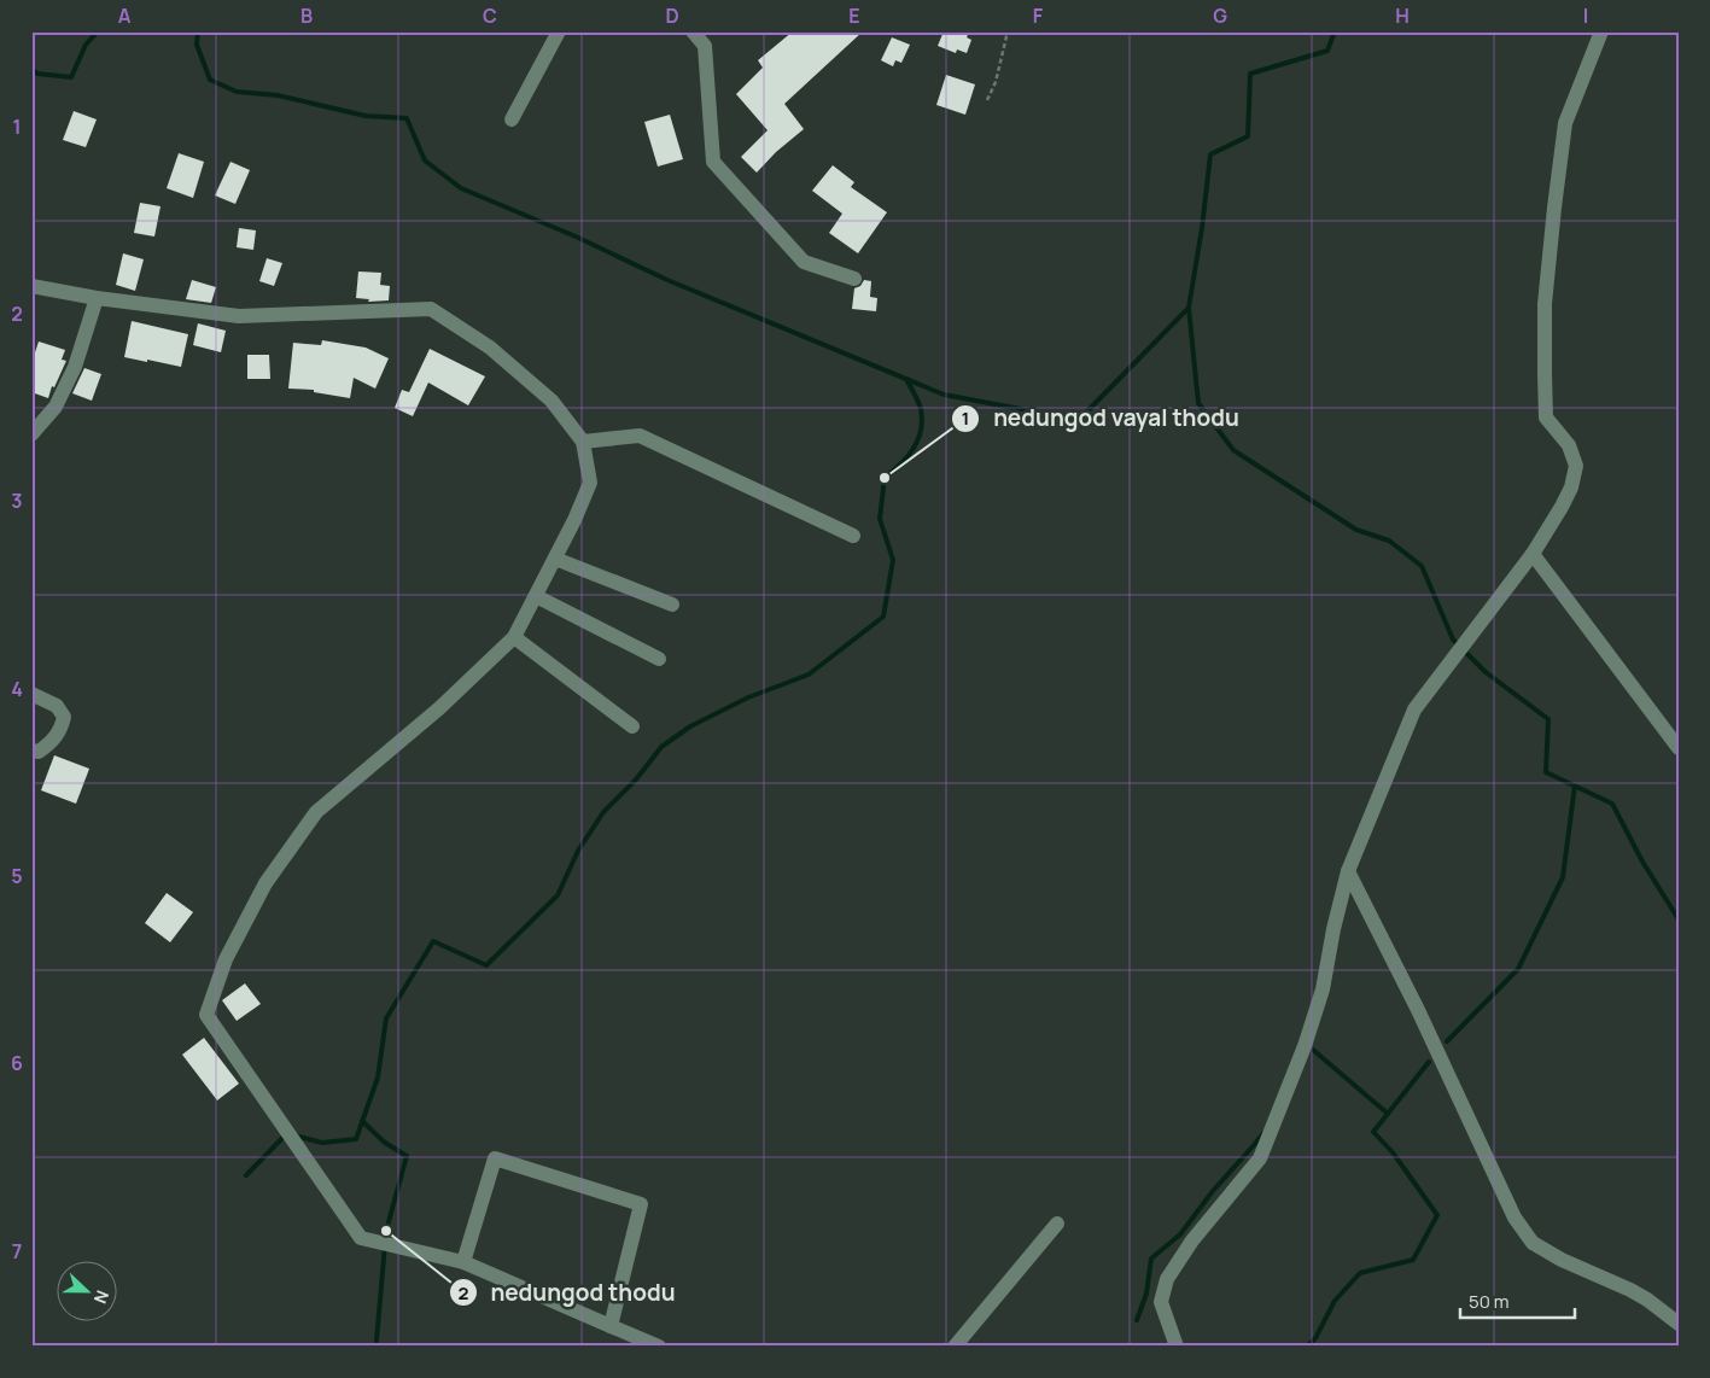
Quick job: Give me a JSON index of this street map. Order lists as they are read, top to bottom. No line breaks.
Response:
{"places":["nedungod vayal thodu","nedungod thodu"],"scale_bar":"50 m","north":"right","grid":{"columns":["A","B","C","D","E","F","G","H","I"],"rows":["1","2","3","4","5","6","7"]}}
